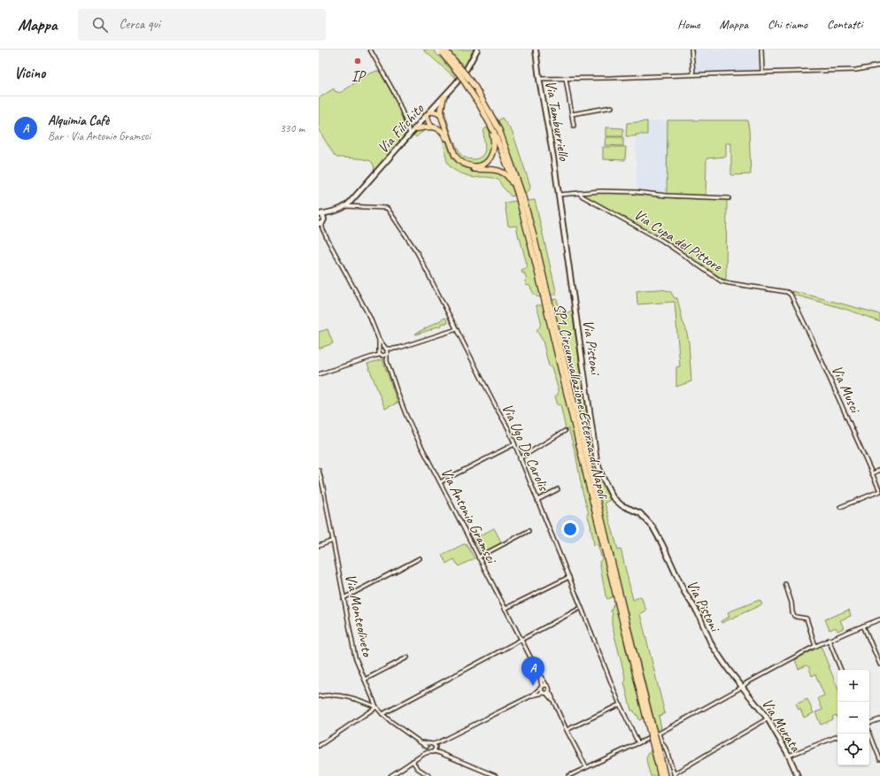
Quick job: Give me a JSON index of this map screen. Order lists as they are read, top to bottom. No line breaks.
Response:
{"streets":{"highway":["SP1 Circumvallazione Esterna di Napoli"],"street":["Via Tamburriello","Via Filichito","Via Cupa del Pittore","Via Pistoni","Via Musci","Via Ugo De Carolis","Via Antonio Gramsci","Via Monteoliveto","Via Murata"]},"crossings":[["Via Tamburriello","Via Pistoni"],["Via Filichito","Via Ugo De Carolis"],["Via Cupa del Pittore","Via Musci"],["Via Pistoni","Via Murata"]],"places":["IP"],"page":{"header":"Mappa","search":"Cerca qui","nav":["Home","Mappa","Chi siamo","Contatti"],"heading":"Vicino","list":[{"mark":"A","name":"Alquimia Cafè","note":"Bar · Via Antonio Gramsci","value":"330 m"}],"pins":"A","map_buttons":["+","−"]}}
